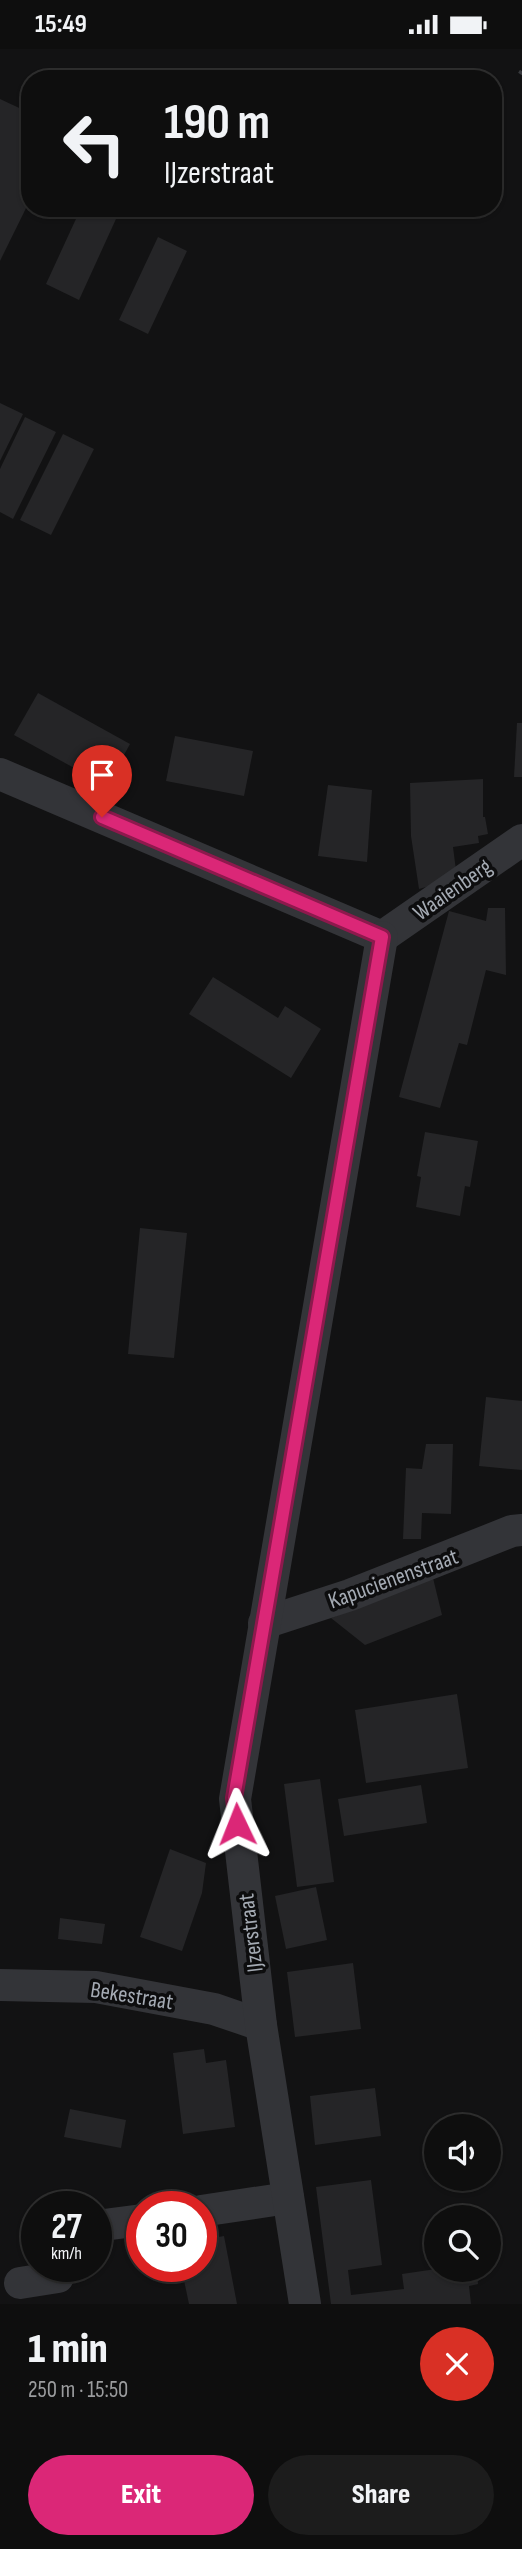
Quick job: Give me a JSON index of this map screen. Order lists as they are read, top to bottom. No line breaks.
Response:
{"streets":{"street":["Waaienberg","Kapucienenstraat","IJzerstraat","Bekestraat"]},"crossings":[["Waaienberg","IJzerstraat"],["Kapucienenstraat","IJzerstraat"],["IJzerstraat","Bekestraat"]],"page":{"status":"15:49","turn":["190 m","IJzerstraat"],"speed":"27 km/h","limit":"30","heading":["1 min","250 m · 15:50"],"buttons":["Exit","Share"]}}
